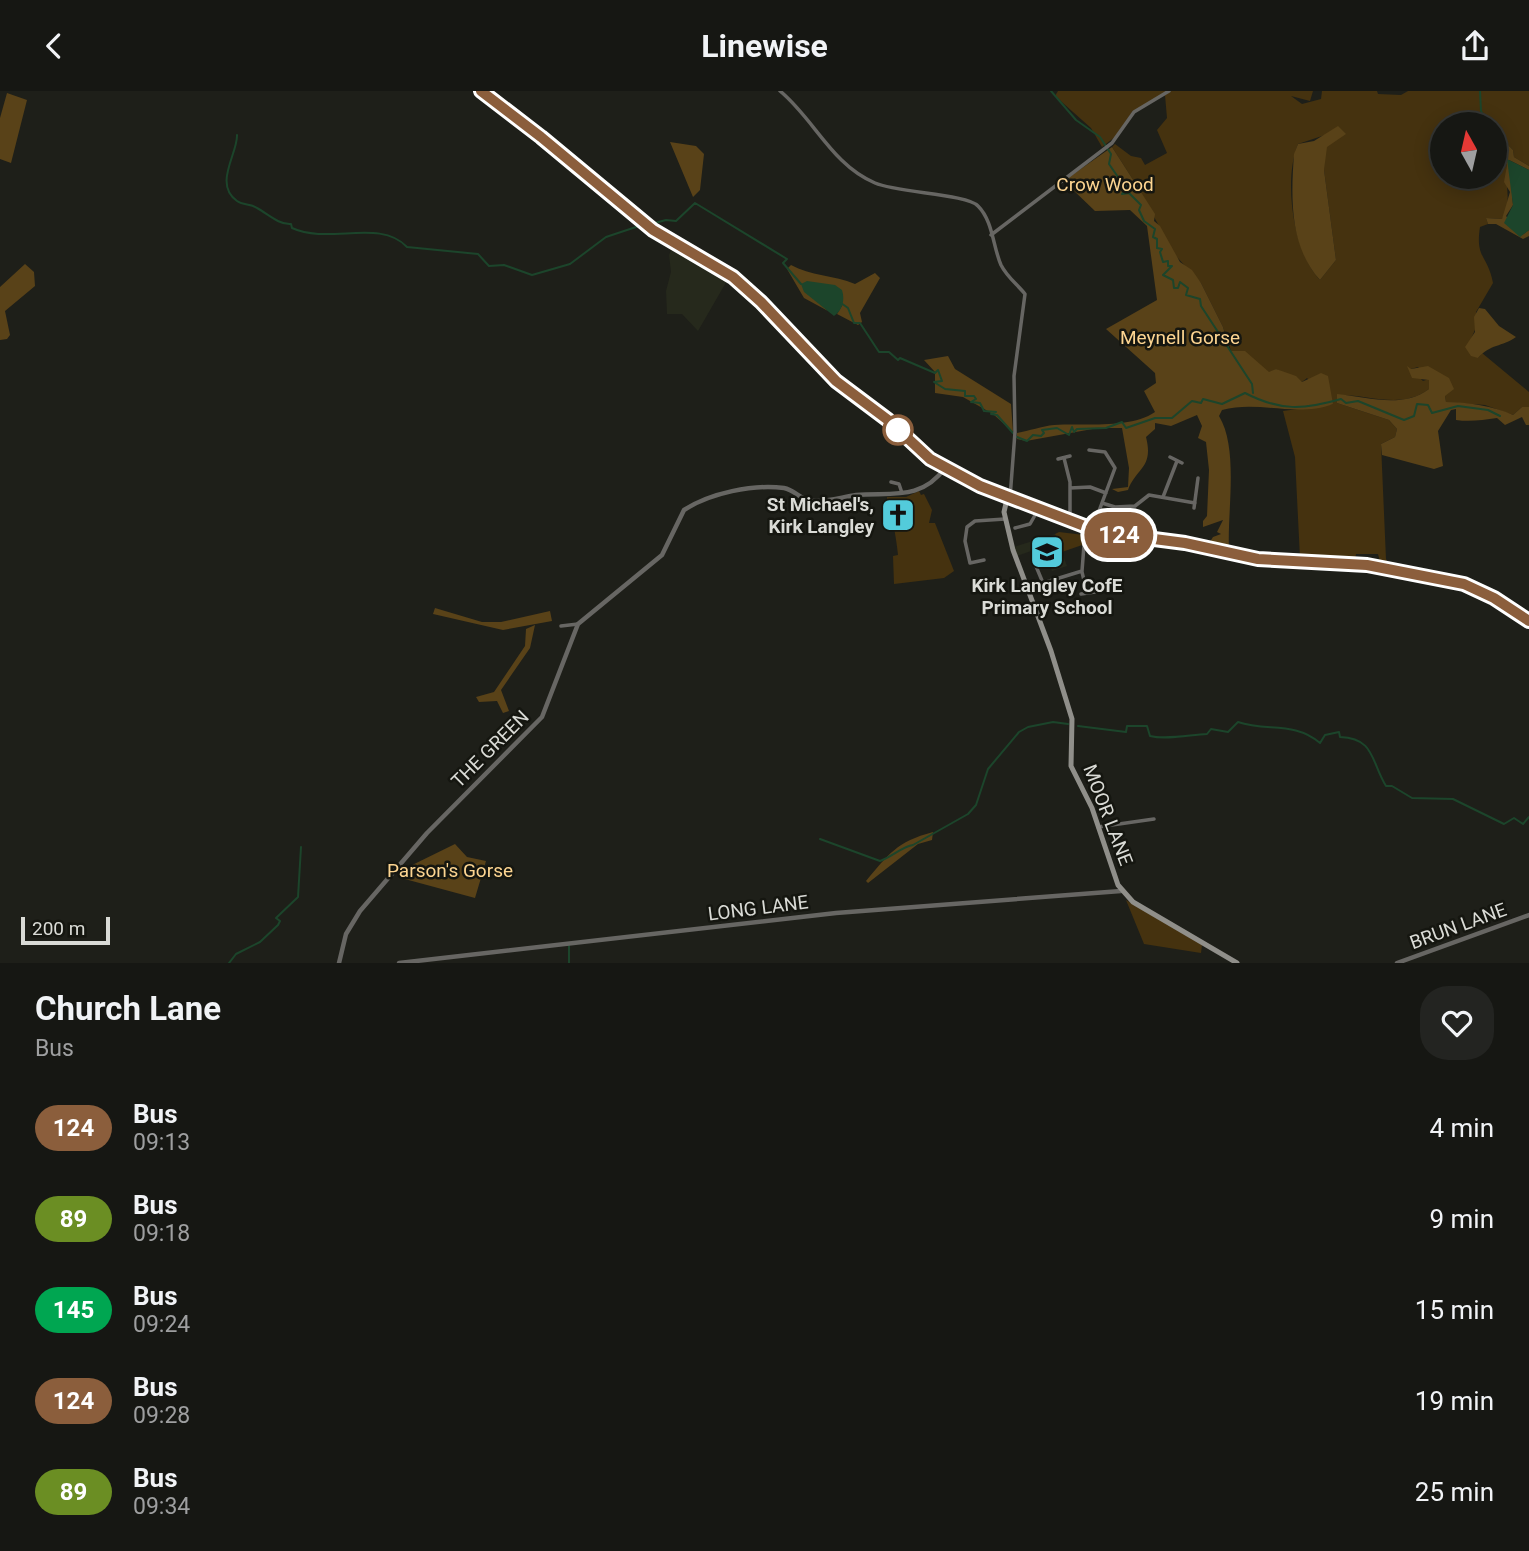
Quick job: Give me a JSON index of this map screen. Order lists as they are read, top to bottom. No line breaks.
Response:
{"streets":{"main road":["MOOR LANE"],"street":["THE GREEN","LONG LANE","BRUN LANE"]},"crossings":[["MOOR LANE","LONG LANE"]],"parks":["Crow Wood","Meynell Gorse","Parson's Gorse"],"places":{"church":["St Michael's, Kirk Langley"],"school or university":["Kirk Langley CofE Primary School"]},"lines":["bus line 124"],"scale_bar":"200 m","north":"top","page":{"header":"Linewise","on_map":"124","scale":"200 m","heading":["Church Lane","Bus"],"list":[{"mark":"124","name":"Bus","note":"09:13","value":"4 min"},{"mark":"89","name":"Bus","note":"09:18","value":"9 min"},{"mark":"145","name":"Bus","note":"09:24","value":"15 min"},{"mark":"124","name":"Bus","note":"09:28","value":"19 min"},{"mark":"89","name":"Bus","note":"09:34","value":"25 min"}]}}
